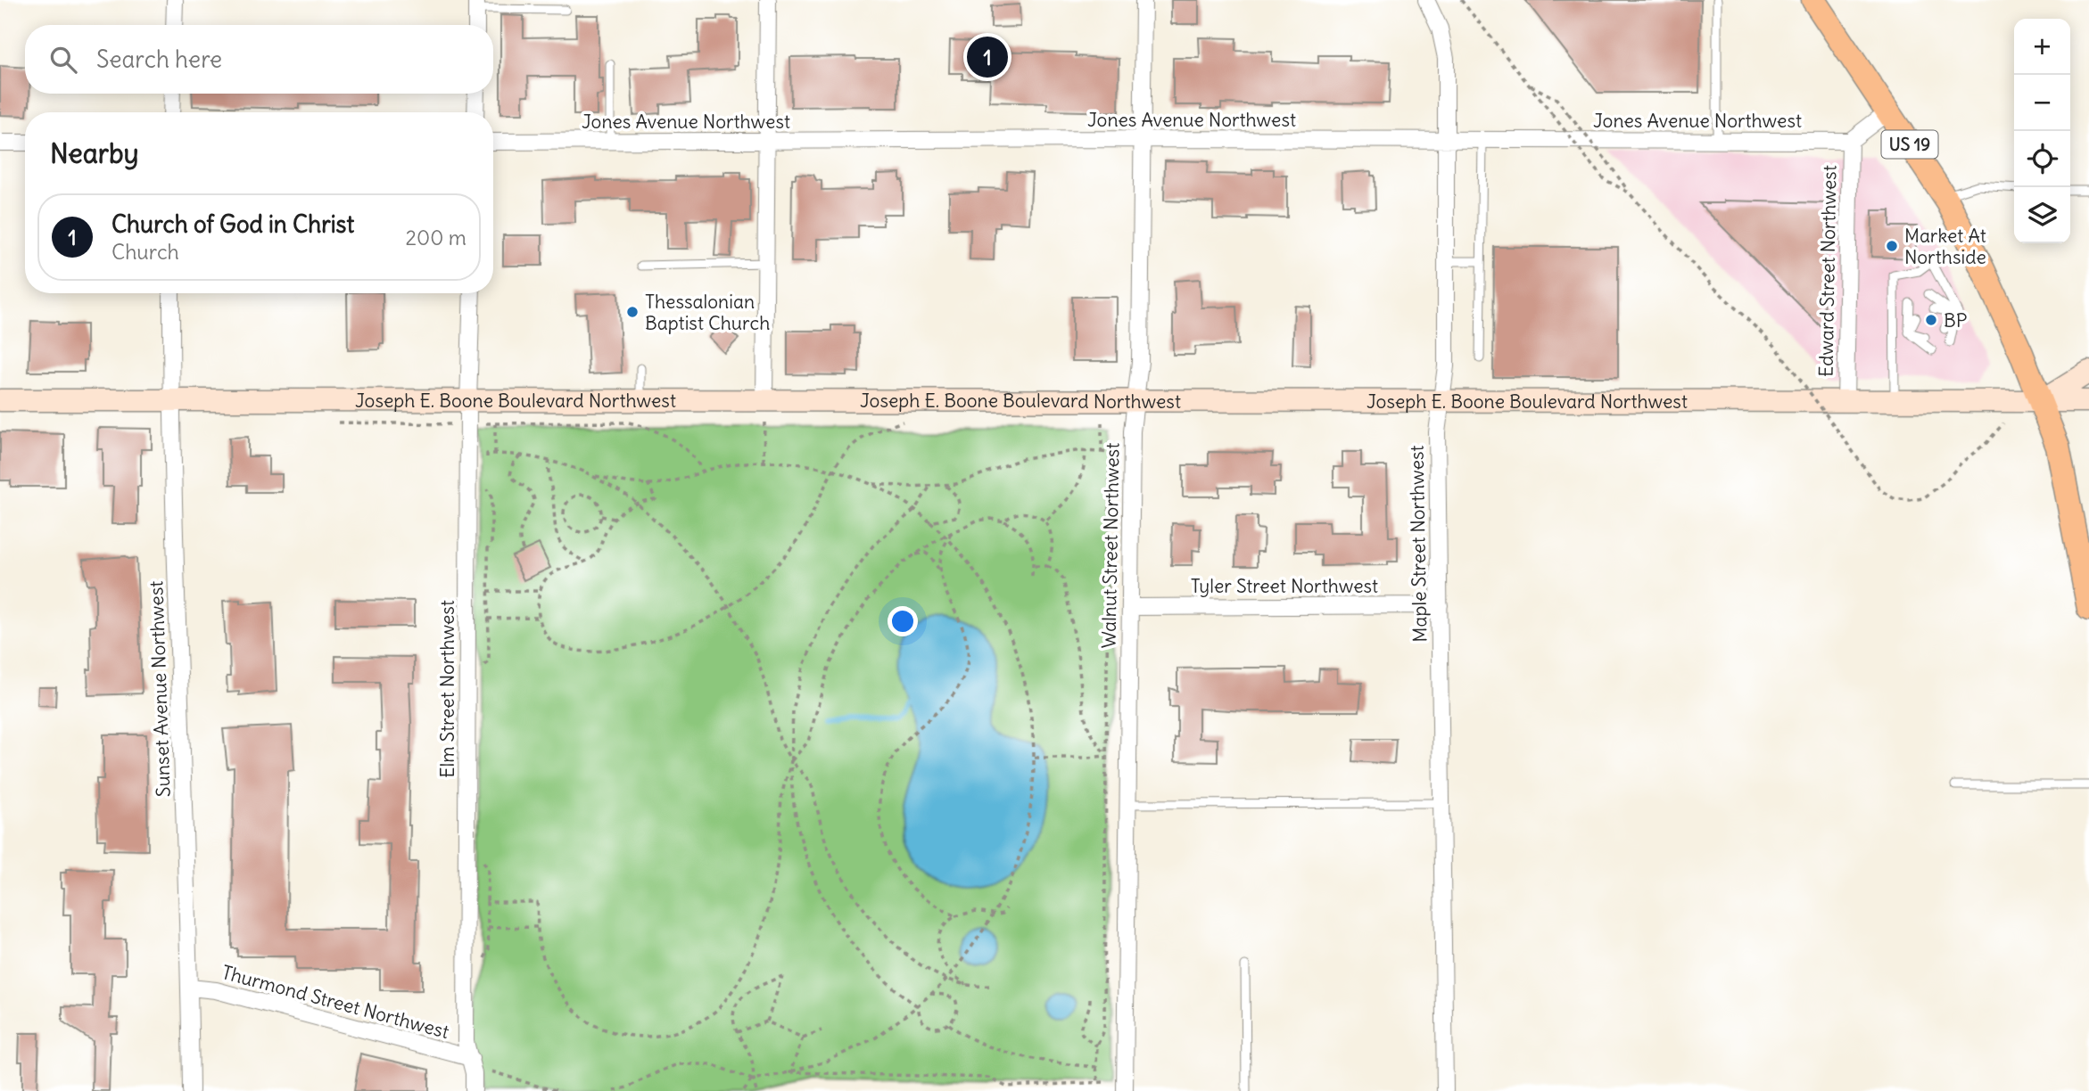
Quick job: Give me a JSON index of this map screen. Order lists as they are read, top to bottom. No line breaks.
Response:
{"streets":{"main road":["US 19","Joseph E. Boone Boulevard Northwest"],"street":["Jones Avenue Northwest","Edward Street Northwest","Maple Street Northwest","Walnut Street Northwest","Tyler Street Northwest","Sunset Avenue Northwest","Elm Street Northwest","Thurmond Street Northwest"]},"crossings":[["Jones Avenue Northwest","Edward Street Northwest"],["Jones Avenue Northwest","Maple Street Northwest"],["Jones Avenue Northwest","Walnut Street Northwest"],["US 19","Joseph E. Boone Boulevard Northwest"],["Edward Street Northwest","Joseph E. Boone Boulevard Northwest"],["Joseph E. Boone Boulevard Northwest","Maple Street Northwest"],["Joseph E. Boone Boulevard Northwest","Walnut Street Northwest"],["Joseph E. Boone Boulevard Northwest","Sunset Avenue Northwest"],["Joseph E. Boone Boulevard Northwest","Elm Street Northwest"],["Maple Street Northwest","Tyler Street Northwest"],["Walnut Street Northwest","Tyler Street Northwest"],["Sunset Avenue Northwest","Thurmond Street Northwest"],["Elm Street Northwest","Thurmond Street Northwest"]],"places":["Market At Northside","Thessalonian Baptist Church","BP"],"page":{"map_buttons":["+","−"],"search":"Search here","pins":"1","heading":"Nearby","list":[{"mark":"1","name":"Church of God in Christ","note":"Church","value":"200 m"}]}}
